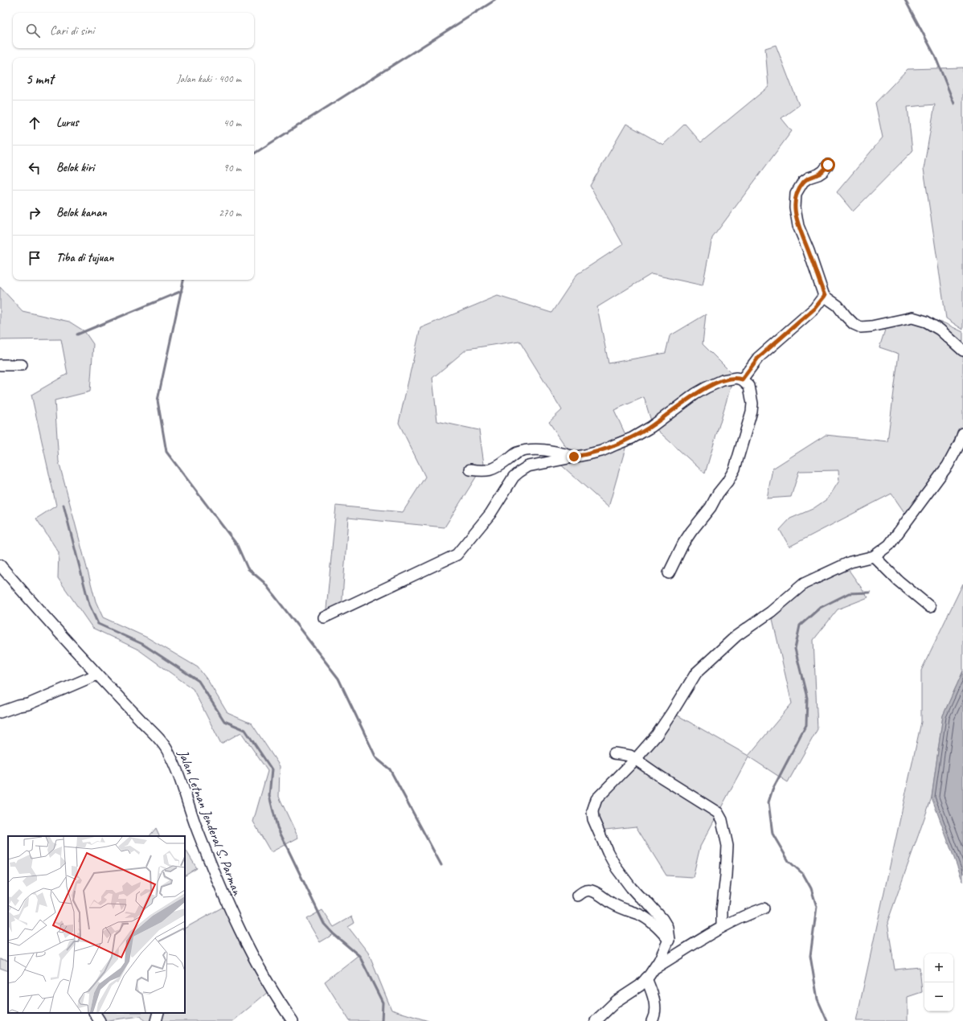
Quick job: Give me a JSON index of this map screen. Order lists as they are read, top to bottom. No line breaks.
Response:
{"streets":{"street":["Jalan Letnan Jenderal S. Parman"]},"page":{"search":"Cari di sini","heading":["5 mnt","Jalan kaki · 400 m"],"list":[["Lurus","40 m"],["Belok kiri","90 m"],["Belok kanan","270 m"],"Tiba di tujuan"],"map_buttons":["+","−"]}}
